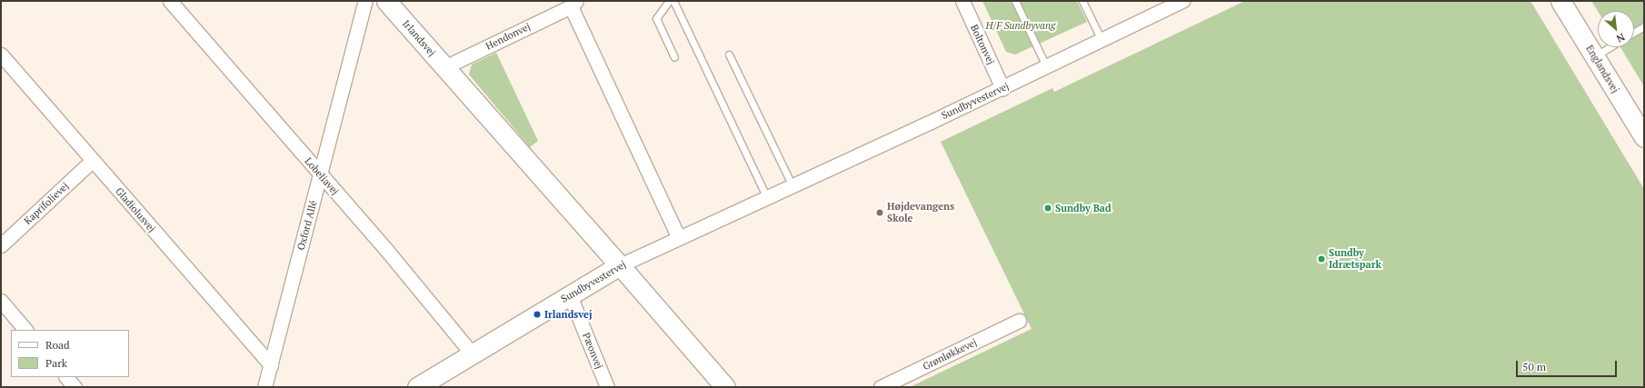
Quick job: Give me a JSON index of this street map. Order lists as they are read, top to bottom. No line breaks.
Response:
{"streets":{"street":["Hendonvej","Irlandsvej","Boltonvej","Englandsvej","Sundbyvestervej","Lobeliavej","Kaprifolievej","Gladiolusvej","Oxford Allé","Pæonvej","Grønløkkevej"]},"crossings":[["Hendonvej","Irlandsvej"],["Hendonvej","Sundbyvestervej"],["Irlandsvej","Sundbyvestervej"],["Boltonvej","Sundbyvestervej"],["Sundbyvestervej","Lobeliavej"],["Sundbyvestervej","Pæonvej"],["Lobeliavej","Oxford Allé"],["Kaprifolievej","Gladiolusvej"],["Gladiolusvej","Oxford Allé"]],"parks":["H/F Sundbyvang"],"places":["Sundby Bad","Højdevangens Skole","Sundby Idrætspark","Irlandsvej"],"legend":["Road","Park"],"scale_bar":"50 m","north":"bottom right"}
